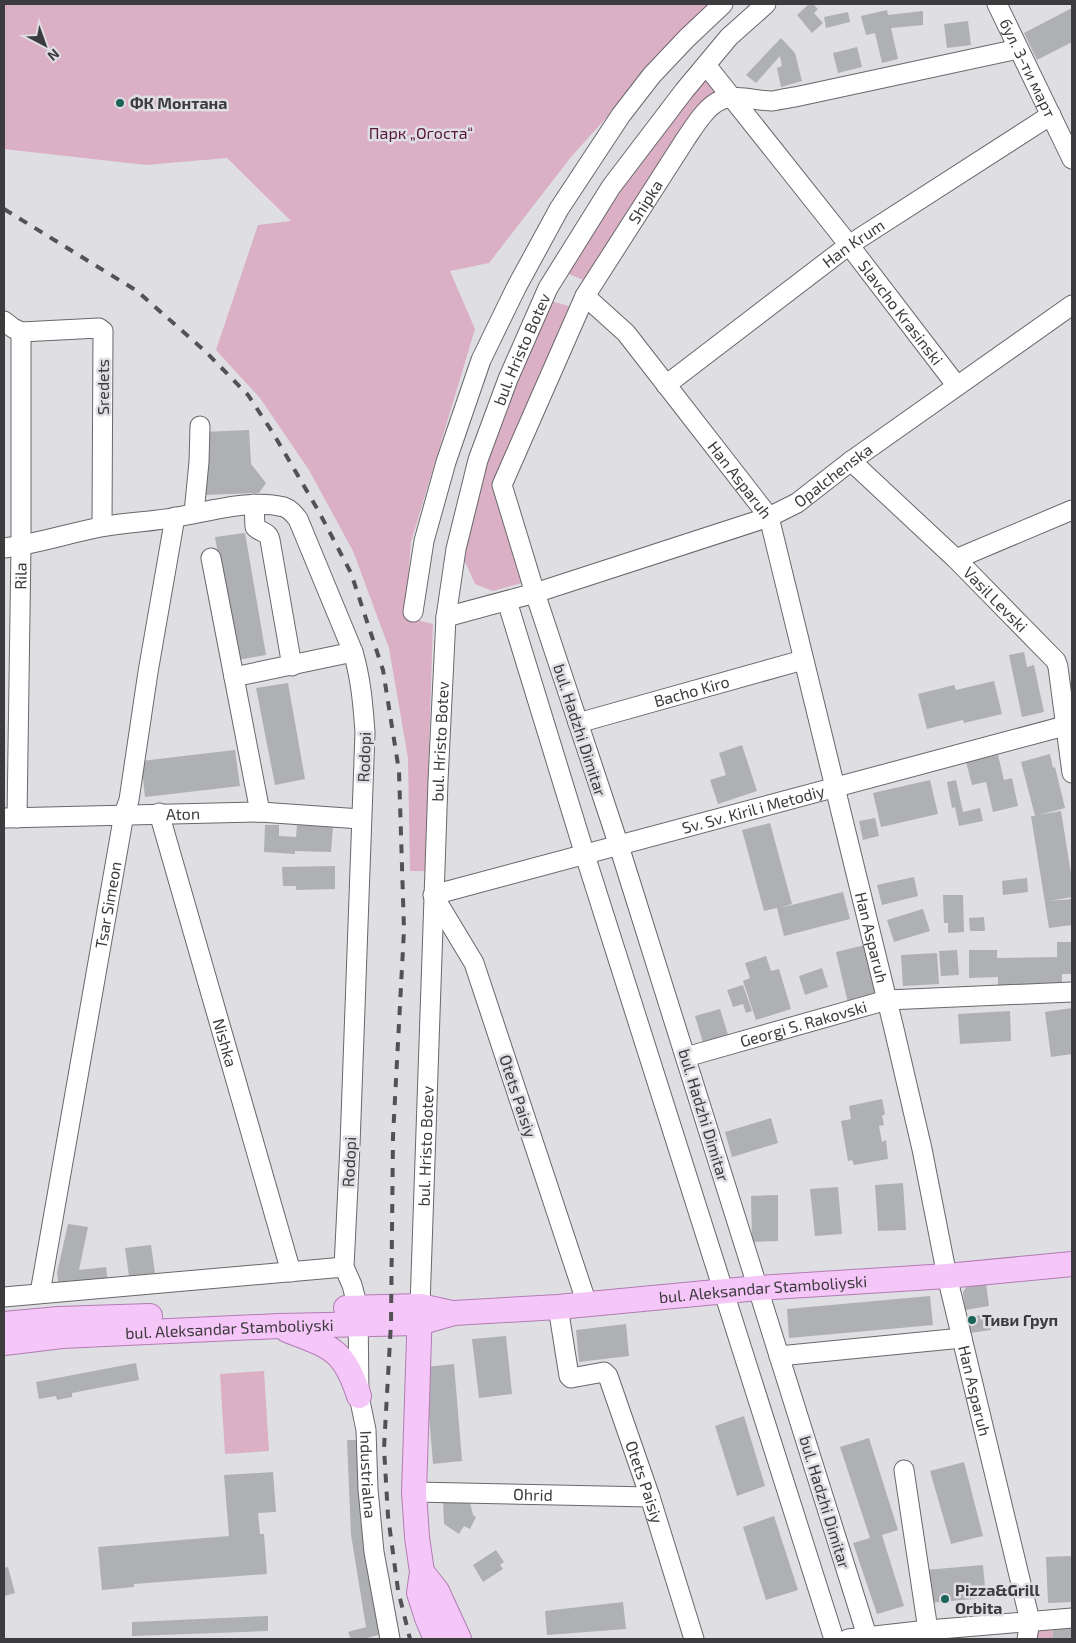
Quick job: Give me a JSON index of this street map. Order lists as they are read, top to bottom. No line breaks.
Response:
{"streets":{"main road":["bul. Hristo Botev","bul. Aleksandar Stamboliyski"],"street":["бул. 3-ти март","Shipka","Han Krum","Slavcho Krasinski","Sredets","Opalchenska","Han Asparuh","Rila","Vasil Levski","Bacho Kiro","bul. Hadzhi Dimitar","Rodopi","Sv. Sv. Kiril i Metodiy","Aton","Tsar Simeon","Georgi S. Rakovski","Nishka","Otets Paisiy","Industrialna","Ohrid"]},"crossings":[["бул. 3-ти март","Shipka"],["бул. 3-ти март","Han Krum"],["Shipka","Slavcho Krasinski"],["Shipka","Opalchenska"],["Shipka","Han Asparuh"],["Shipka","bul. Hadzhi Dimitar"],["Han Krum","Slavcho Krasinski"],["Han Krum","Han Asparuh"],["Slavcho Krasinski","bul. Hristo Botev"],["Slavcho Krasinski","Opalchenska"],["bul. Hristo Botev","Opalchenska"],["bul. Hristo Botev","Sv. Sv. Kiril i Metodiy"],["bul. Hristo Botev","Otets Paisiy"],["bul. Hristo Botev","bul. Aleksandar Stamboliyski"],["bul. Hristo Botev","Ohrid"],["Sredets","Rila"],["Sredets","Rodopi"],["Opalchenska","Han Asparuh"],["Opalchenska","Vasil Levski"],["Opalchenska","bul. Hadzhi Dimitar"],["Han Asparuh","Bacho Kiro"],["Han Asparuh","Sv. Sv. Kiril i Metodiy"],["Han Asparuh","Georgi S. Rakovski"],["Han Asparuh","bul. Aleksandar Stamboliyski"],["Rila","Rodopi"],["Rila","Aton"],["Vasil Levski","Sv. Sv. Kiril i Metodiy"],["Bacho Kiro","bul. Hadzhi Dimitar"],["bul. Hadzhi Dimitar","Sv. Sv. Kiril i Metodiy"],["bul. Hadzhi Dimitar","Georgi S. Rakovski"],["bul. Hadzhi Dimitar","bul. Aleksandar Stamboliyski"],["Rodopi","Aton"],["Rodopi","Tsar Simeon"],["Rodopi","bul. Aleksandar Stamboliyski"],["Rodopi","Industrialna"],["Sv. Sv. Kiril i Metodiy","Otets Paisiy"],["Aton","Tsar Simeon"],["Aton","Nishka"],["Otets Paisiy","bul. Aleksandar Stamboliyski"],["Otets Paisiy","Ohrid"],["bul. Aleksandar Stamboliyski","Industrialna"]],"parks":["Парк „Огоста“"],"places":["ФК Монтана","Тиви Груп","Pizza&Grill Orbita"],"north":"bottom right"}
